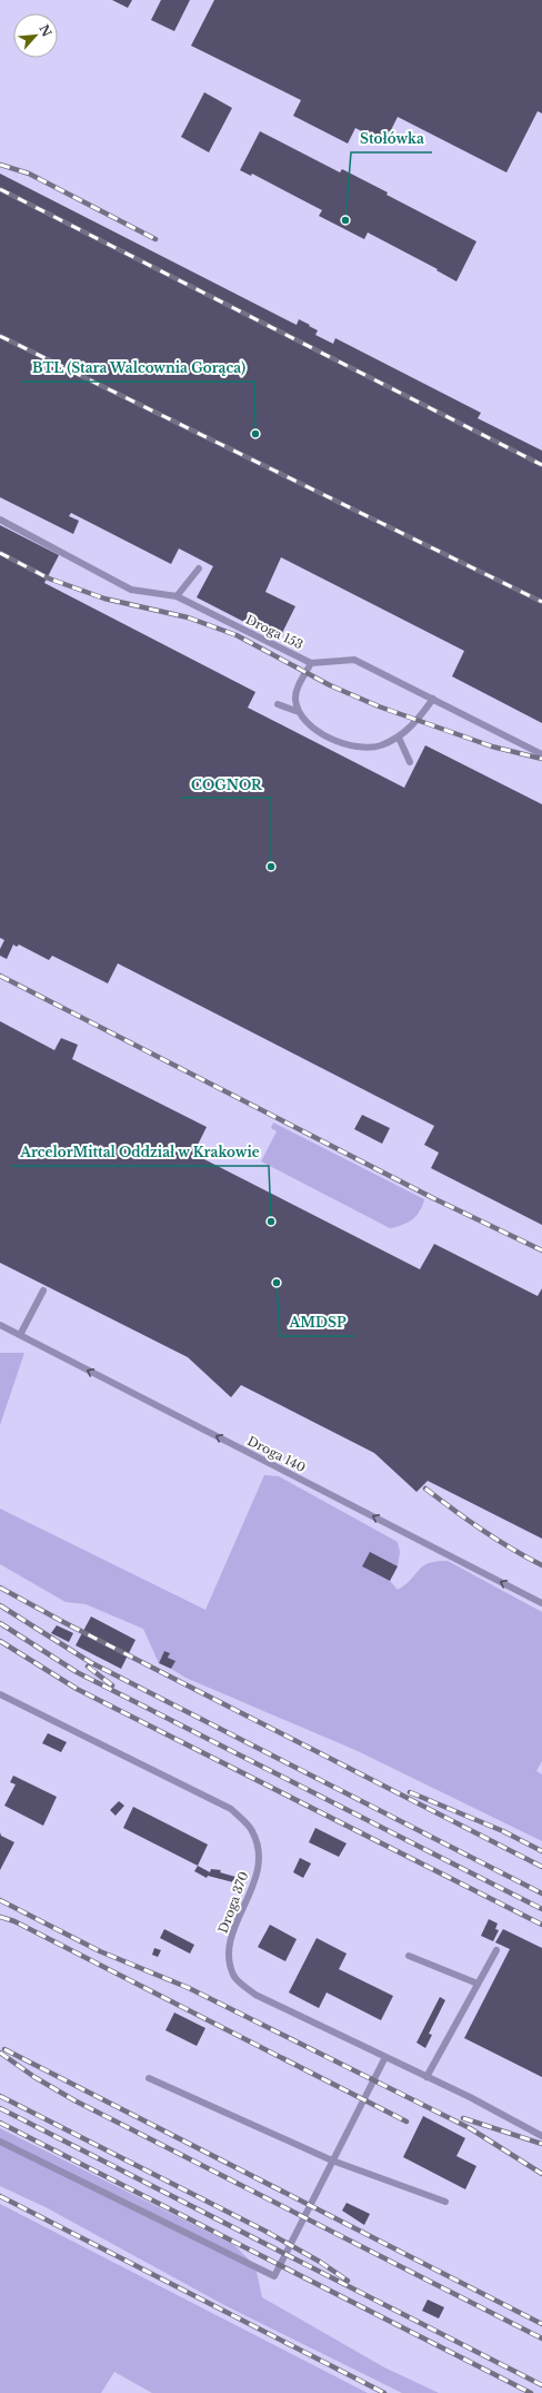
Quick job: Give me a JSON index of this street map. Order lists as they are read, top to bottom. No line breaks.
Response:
{"streets":{"lane":["Droga 153","Droga 140","Droga 370"]},"one_way":["Droga 140"],"places":["Stołówka","BTL (Stara Walcownia Gorąca)","COGNOR","ArcelorMittal Oddział w Krakowie","AMDSP"],"north":"top right"}
